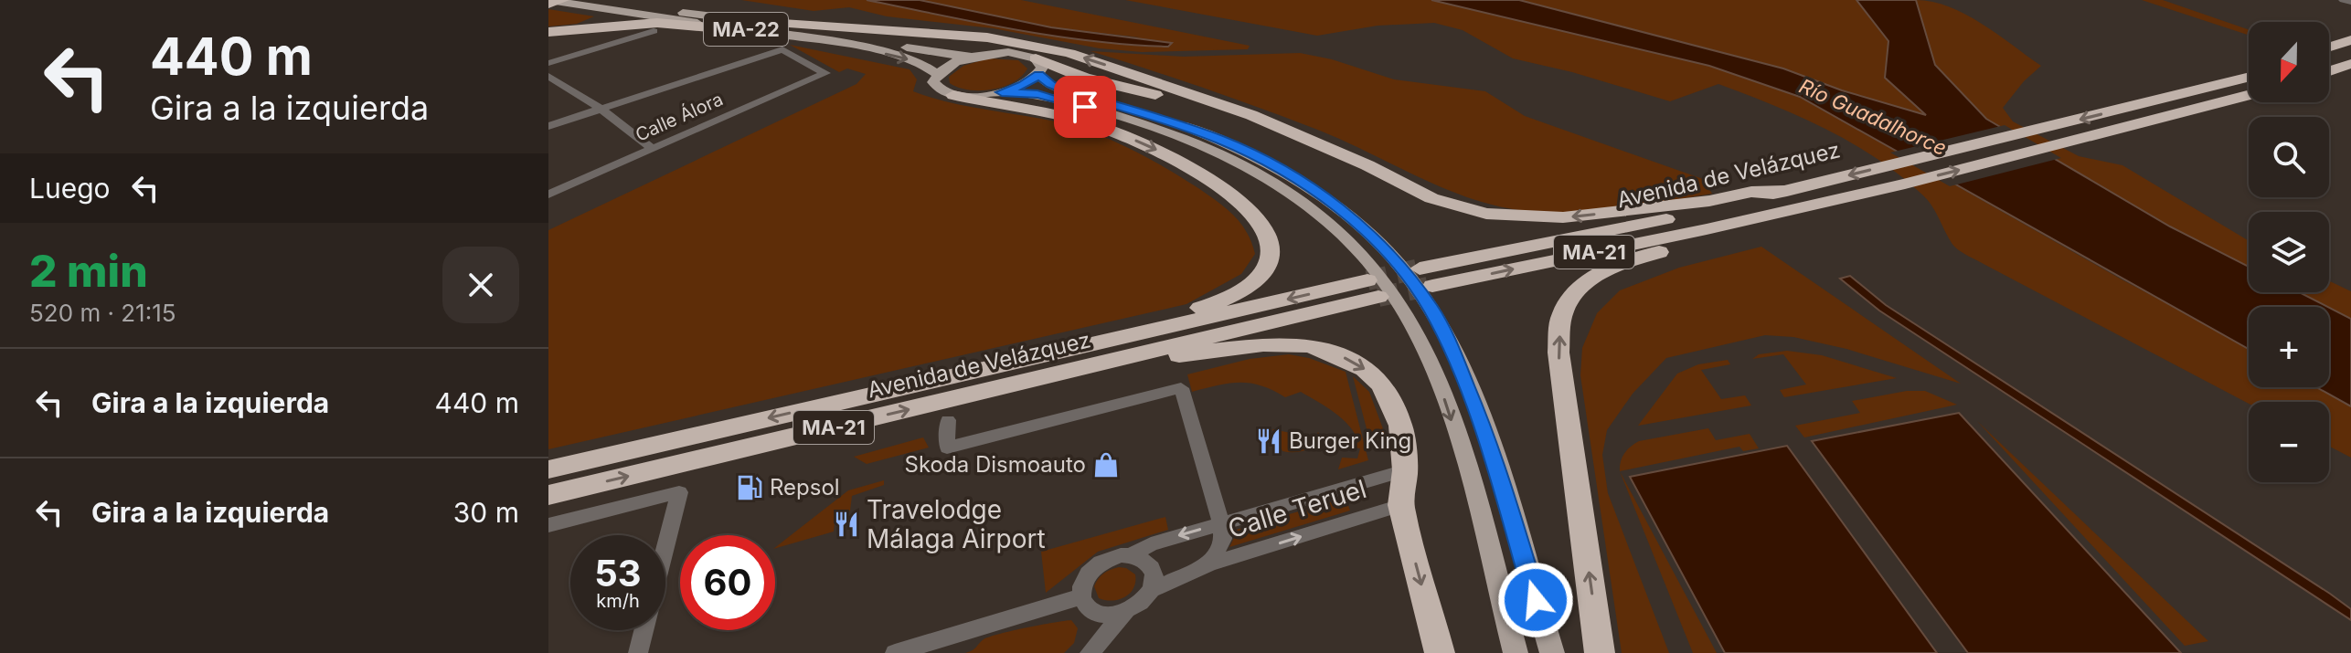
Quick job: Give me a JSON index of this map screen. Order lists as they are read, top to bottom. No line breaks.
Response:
{"streets":{"highway":["Avenida de Velázquez","MA-21"],"main road":["MA-22"],"street":["Calle Álora","Calle Teruel"]},"crossings":[["MA-22","Avenida de Velázquez"]],"water":["Río Guadalhorce"],"places":{"restaurant":["Burger King","Travelodge Málaga Airport"],"shop":["Skoda Dismoauto"],"fuel station":["Repsol"]},"north":"bottom","page":{"turn":["440 m","Gira a la izquierda"],"map_buttons":["+","−"],"then":"Luego","heading":["2 min","520 m · 21:15"],"list":[{"name":"Gira a la izquierda","value":"440 m"},{"name":"Gira a la izquierda","value":"30 m"}],"speed":"53 km/h","limit":"60"}}
